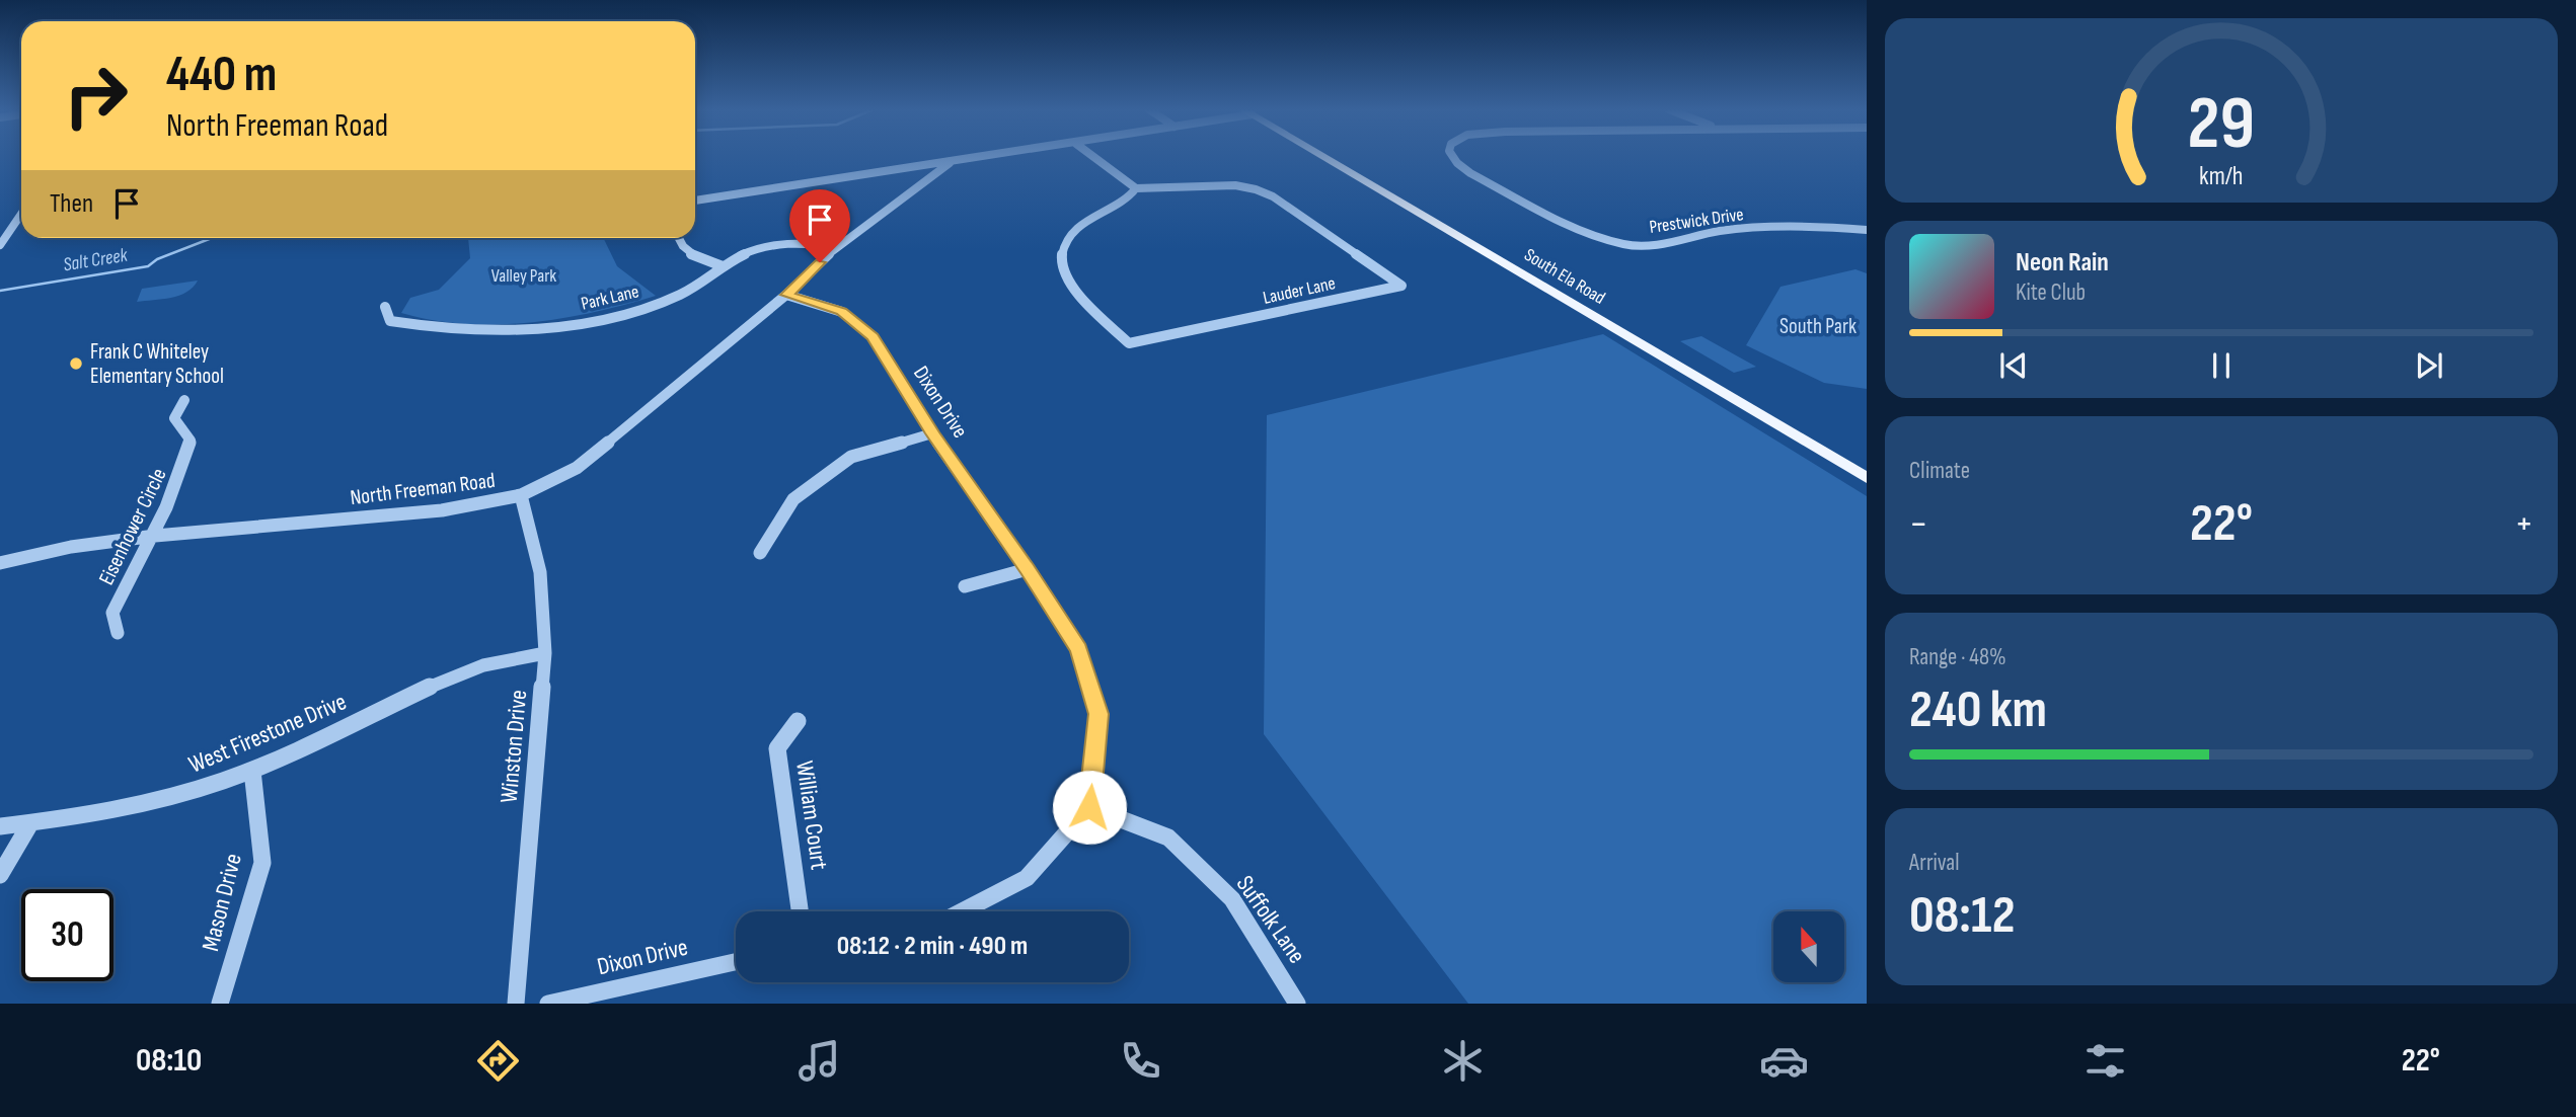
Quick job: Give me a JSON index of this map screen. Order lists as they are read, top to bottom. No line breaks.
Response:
{"streets":{"main road":["South Ela Road"],"street":["Prestwick Drive","Lauder Lane","Park Lane","Dixon Drive","North Freeman Road","Eisenhower Circle","West Firestone Drive","Winston Drive","William Court","Mason Drive","Suffolk Lane"]},"crossings":[["Park Lane","North Freeman Road"],["Dixon Drive","North Freeman Road"],["Dixon Drive","Suffolk Lane"],["North Freeman Road","Eisenhower Circle"],["North Freeman Road","Winston Drive"],["West Firestone Drive","Winston Drive"],["West Firestone Drive","Mason Drive"]],"water":["Salt Creek"],"parks":["Valley Park","South Park"],"places":["Frank C Whiteley Elementary School"],"north":"top","page":{"turn":["440 m","North Freeman Road"],"then":"Then","song":["Neon Rain","Kite Club"],"tile":["Climate",["Range · 48%","240 km"],["Arrival","08:12"]],"heat":["−","22°","+"],"limit":"30","trip":"08:12 · 2 min · 490 m","tabs":["08:10","22°"],"gauge":["29","km/h"]}}
